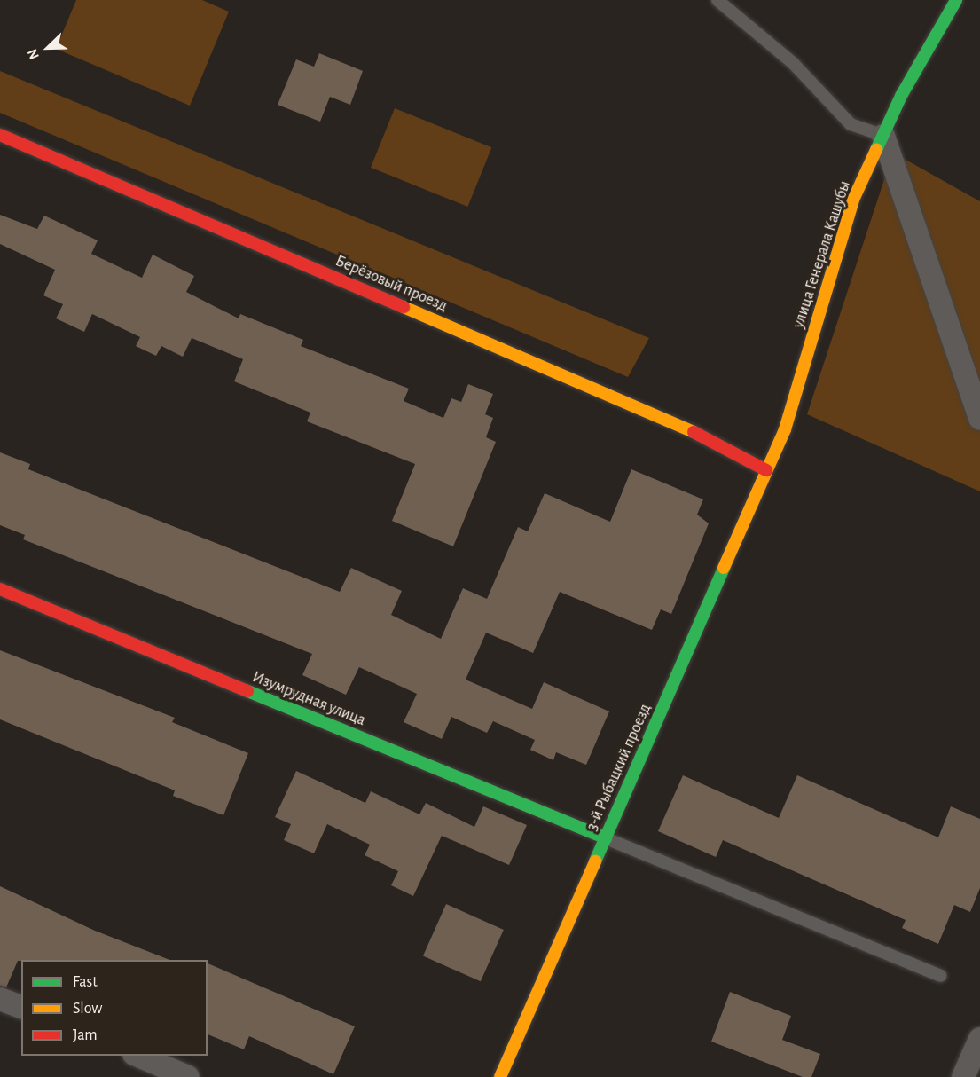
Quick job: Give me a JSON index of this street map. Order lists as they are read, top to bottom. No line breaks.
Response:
{"streets":{"street":["улица Генерала Кашубы","Берёзовый проезд","Изумрудная улица","3-й Рыбацкий проезд"]},"crossings":[["улица Генерала Кашубы","Берёзовый проезд"],["улица Генерала Кашубы","3-й Рыбацкий проезд"],["Берёзовый проезд","3-й Рыбацкий проезд"],["Изумрудная улица","3-й Рыбацкий проезд"]],"legend":["Fast","Slow","Jam"],"north":"bottom left"}
